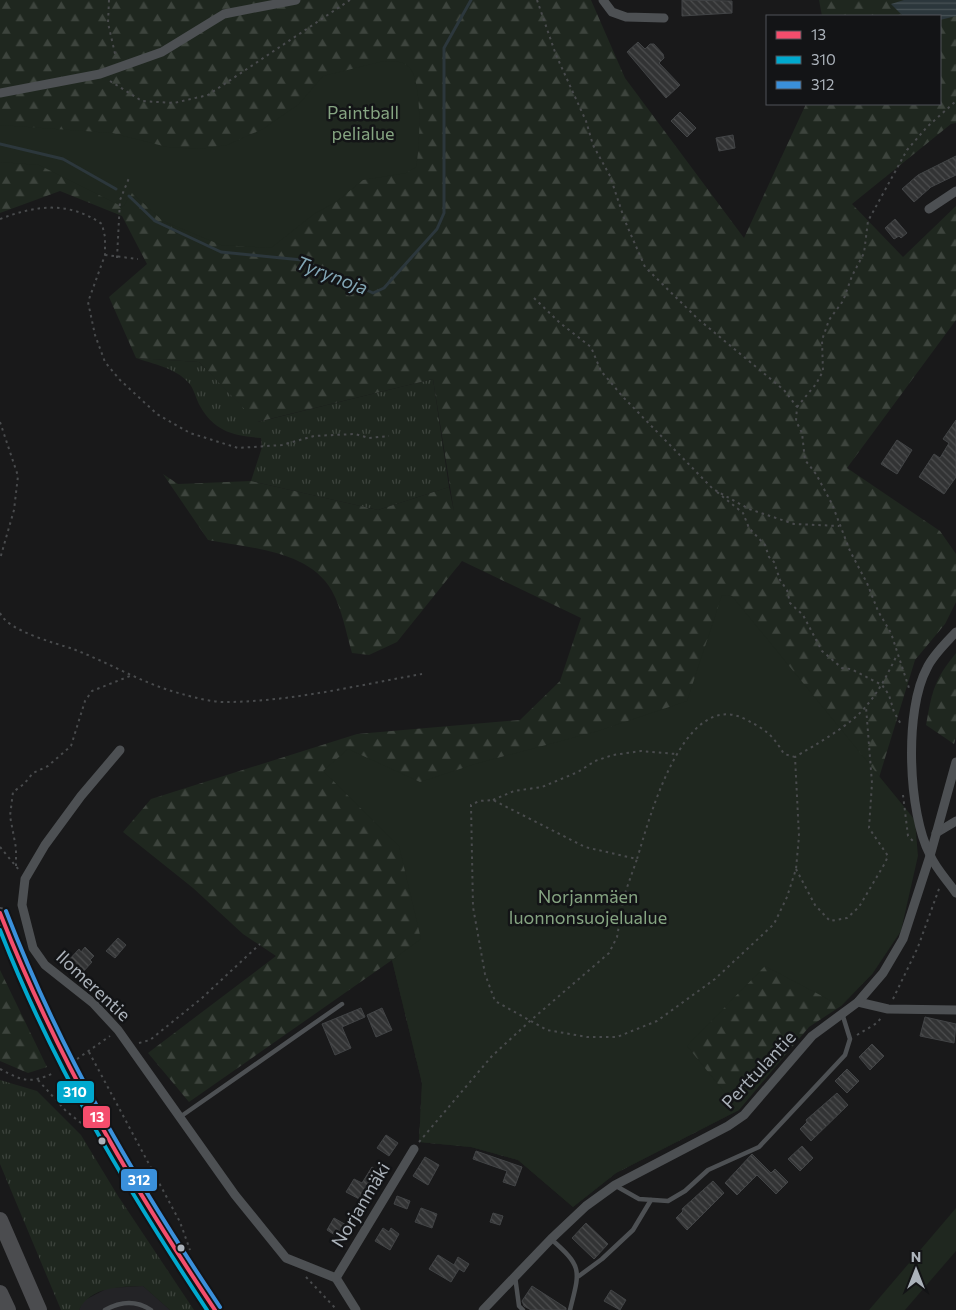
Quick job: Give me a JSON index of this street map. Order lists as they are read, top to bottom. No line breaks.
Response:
{"streets":{"street":["Ilomerentie","Perttulantie","Norjanmäki"]},"crossings":[["Ilomerentie","Norjanmäki"]],"water":["Tyrynoja"],"parks":["Paintball pelialue","Norjanmäen luonnonsuojelualue"],"lines":["transit line 312","transit line 13","transit line 310"],"legend":["13","310","312"],"north":"top"}
